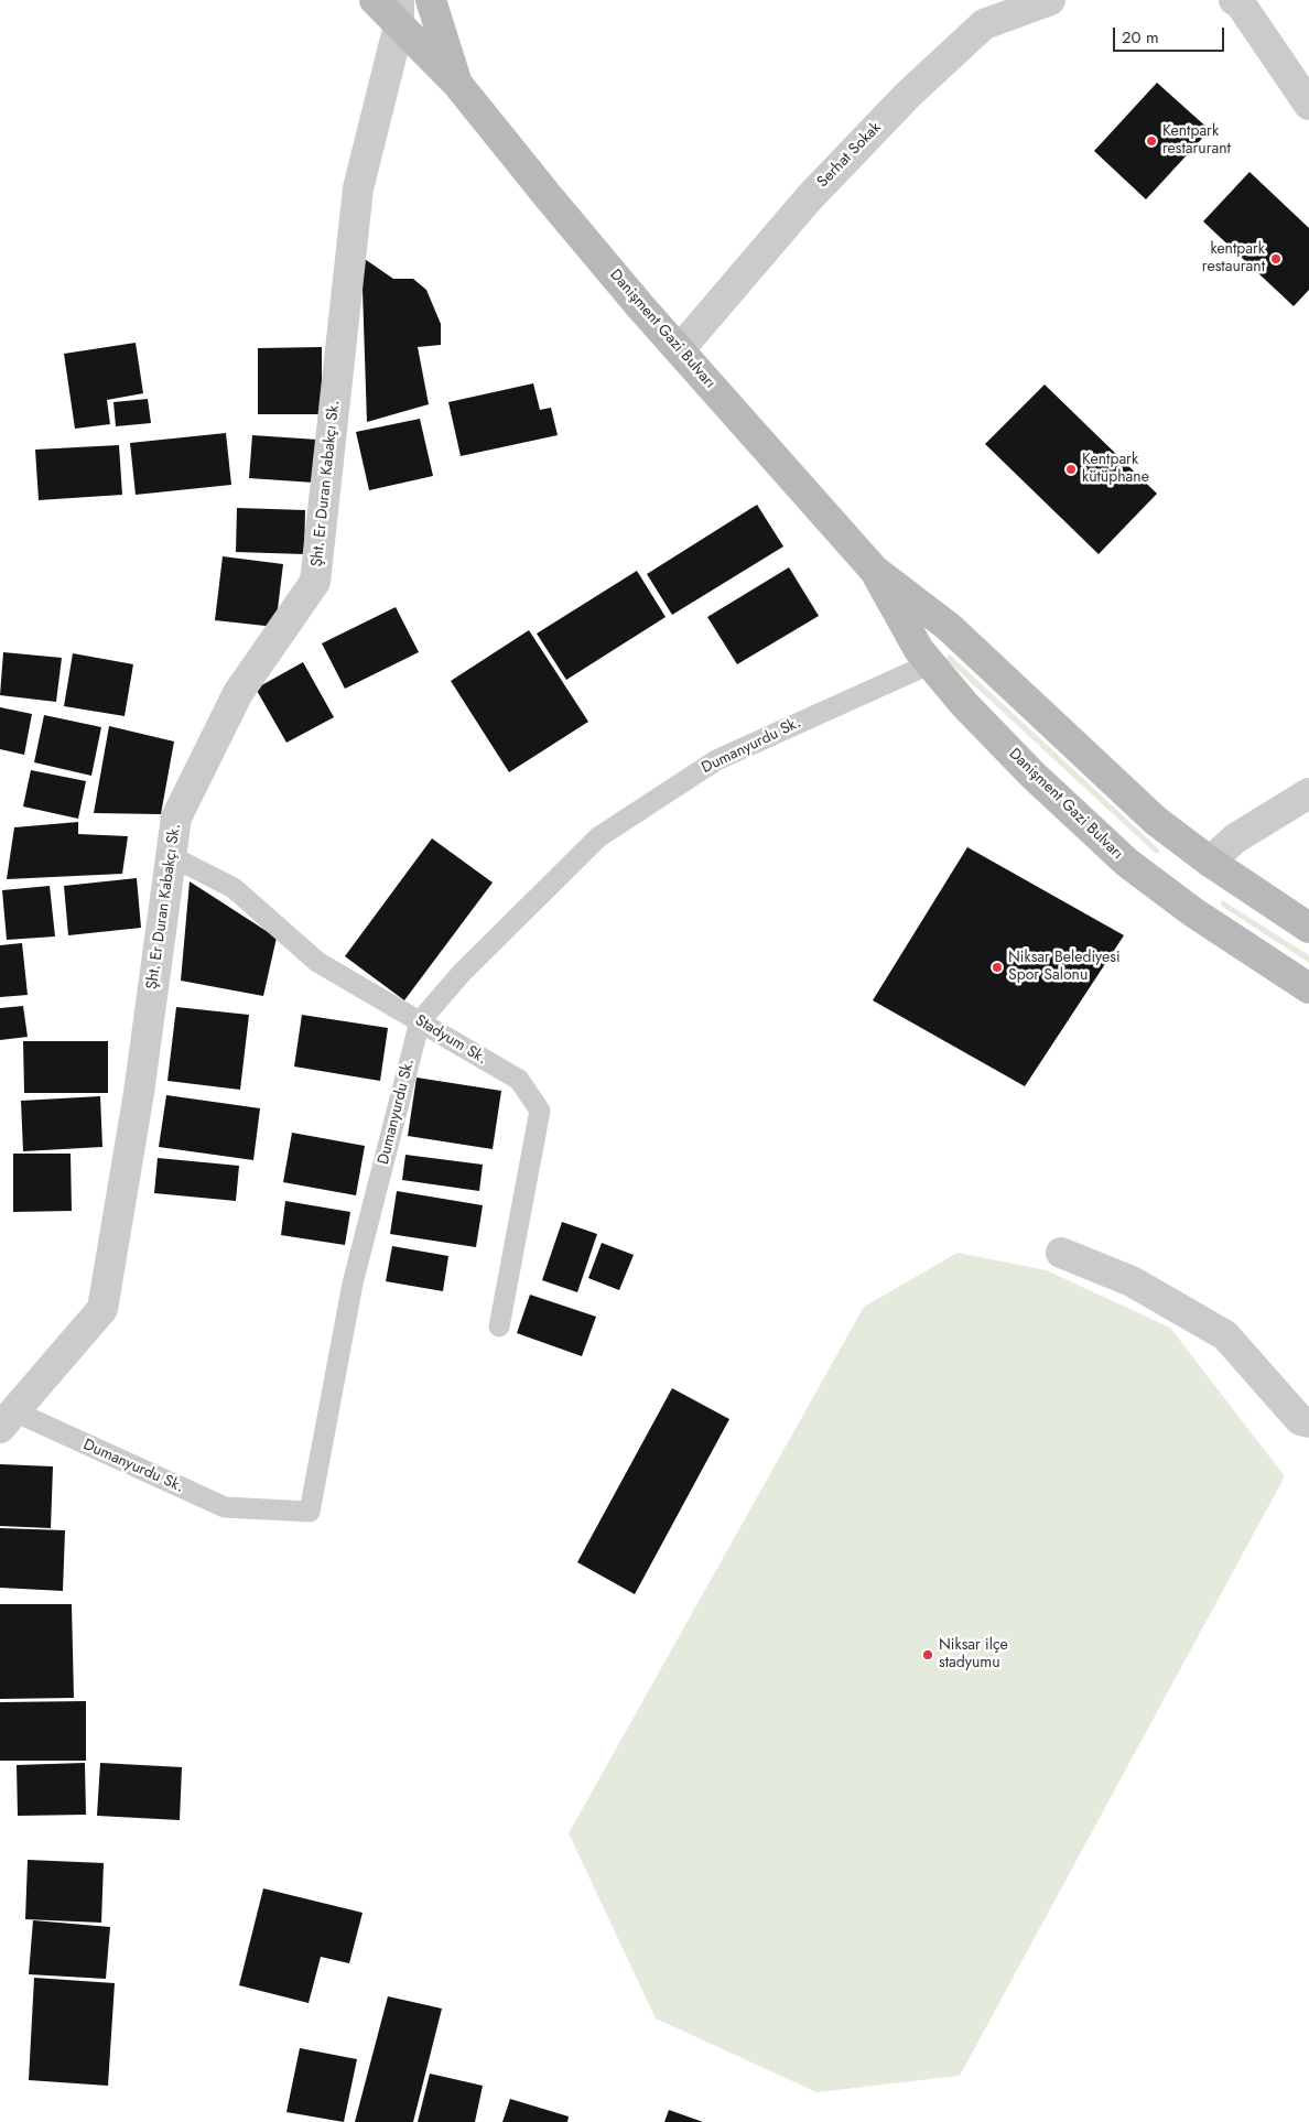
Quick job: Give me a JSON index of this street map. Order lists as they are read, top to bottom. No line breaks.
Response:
{"streets":{"main road":["Danişment Gazi Bulvarı"],"street":["Serhat Sokak","Şht. Er Duran Kabakçı Sk."],"lane":["Dumanyurdu Sk.","Stadyum Sk."]},"crossings":[["Serhat Sokak","Danişment Gazi Bulvarı"],["Danişment Gazi Bulvarı","Şht. Er Duran Kabakçı Sk."],["Danişment Gazi Bulvarı","Dumanyurdu Sk."],["Şht. Er Duran Kabakçı Sk.","Dumanyurdu Sk."],["Şht. Er Duran Kabakçı Sk.","Stadyum Sk."],["Dumanyurdu Sk.","Stadyum Sk."]],"places":["Kentpark restarurant","kentpark restaurant","Kentpark kütüphane","Niksar Belediyesi Spor Salonu","Niksar ilçe stadyumu"],"scale_bar":"20 m"}
